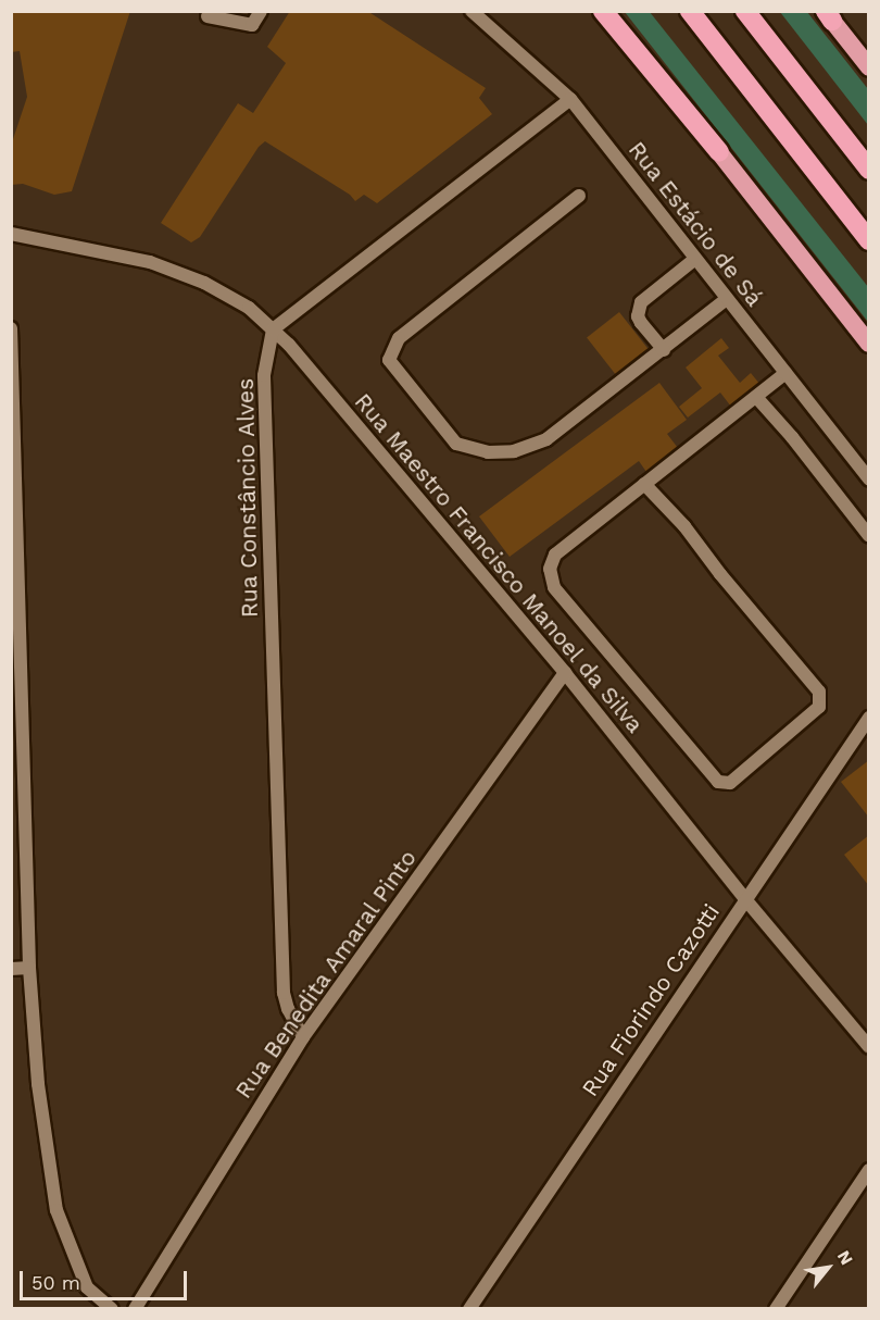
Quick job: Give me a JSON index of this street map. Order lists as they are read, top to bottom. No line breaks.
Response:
{"streets":{"street":["Rua Estácio de Sá","Rua Constâncio Alves","Rua Maestro Francisco Manoel da Silva","Rua Benedita Amaral Pinto","Rua Fiorindo Cazotti"]},"crossings":[["Rua Constâncio Alves","Rua Maestro Francisco Manoel da Silva"],["Rua Constâncio Alves","Rua Benedita Amaral Pinto"],["Rua Maestro Francisco Manoel da Silva","Rua Benedita Amaral Pinto"],["Rua Maestro Francisco Manoel da Silva","Rua Fiorindo Cazotti"]],"scale_bar":"50 m","north":"top right"}
